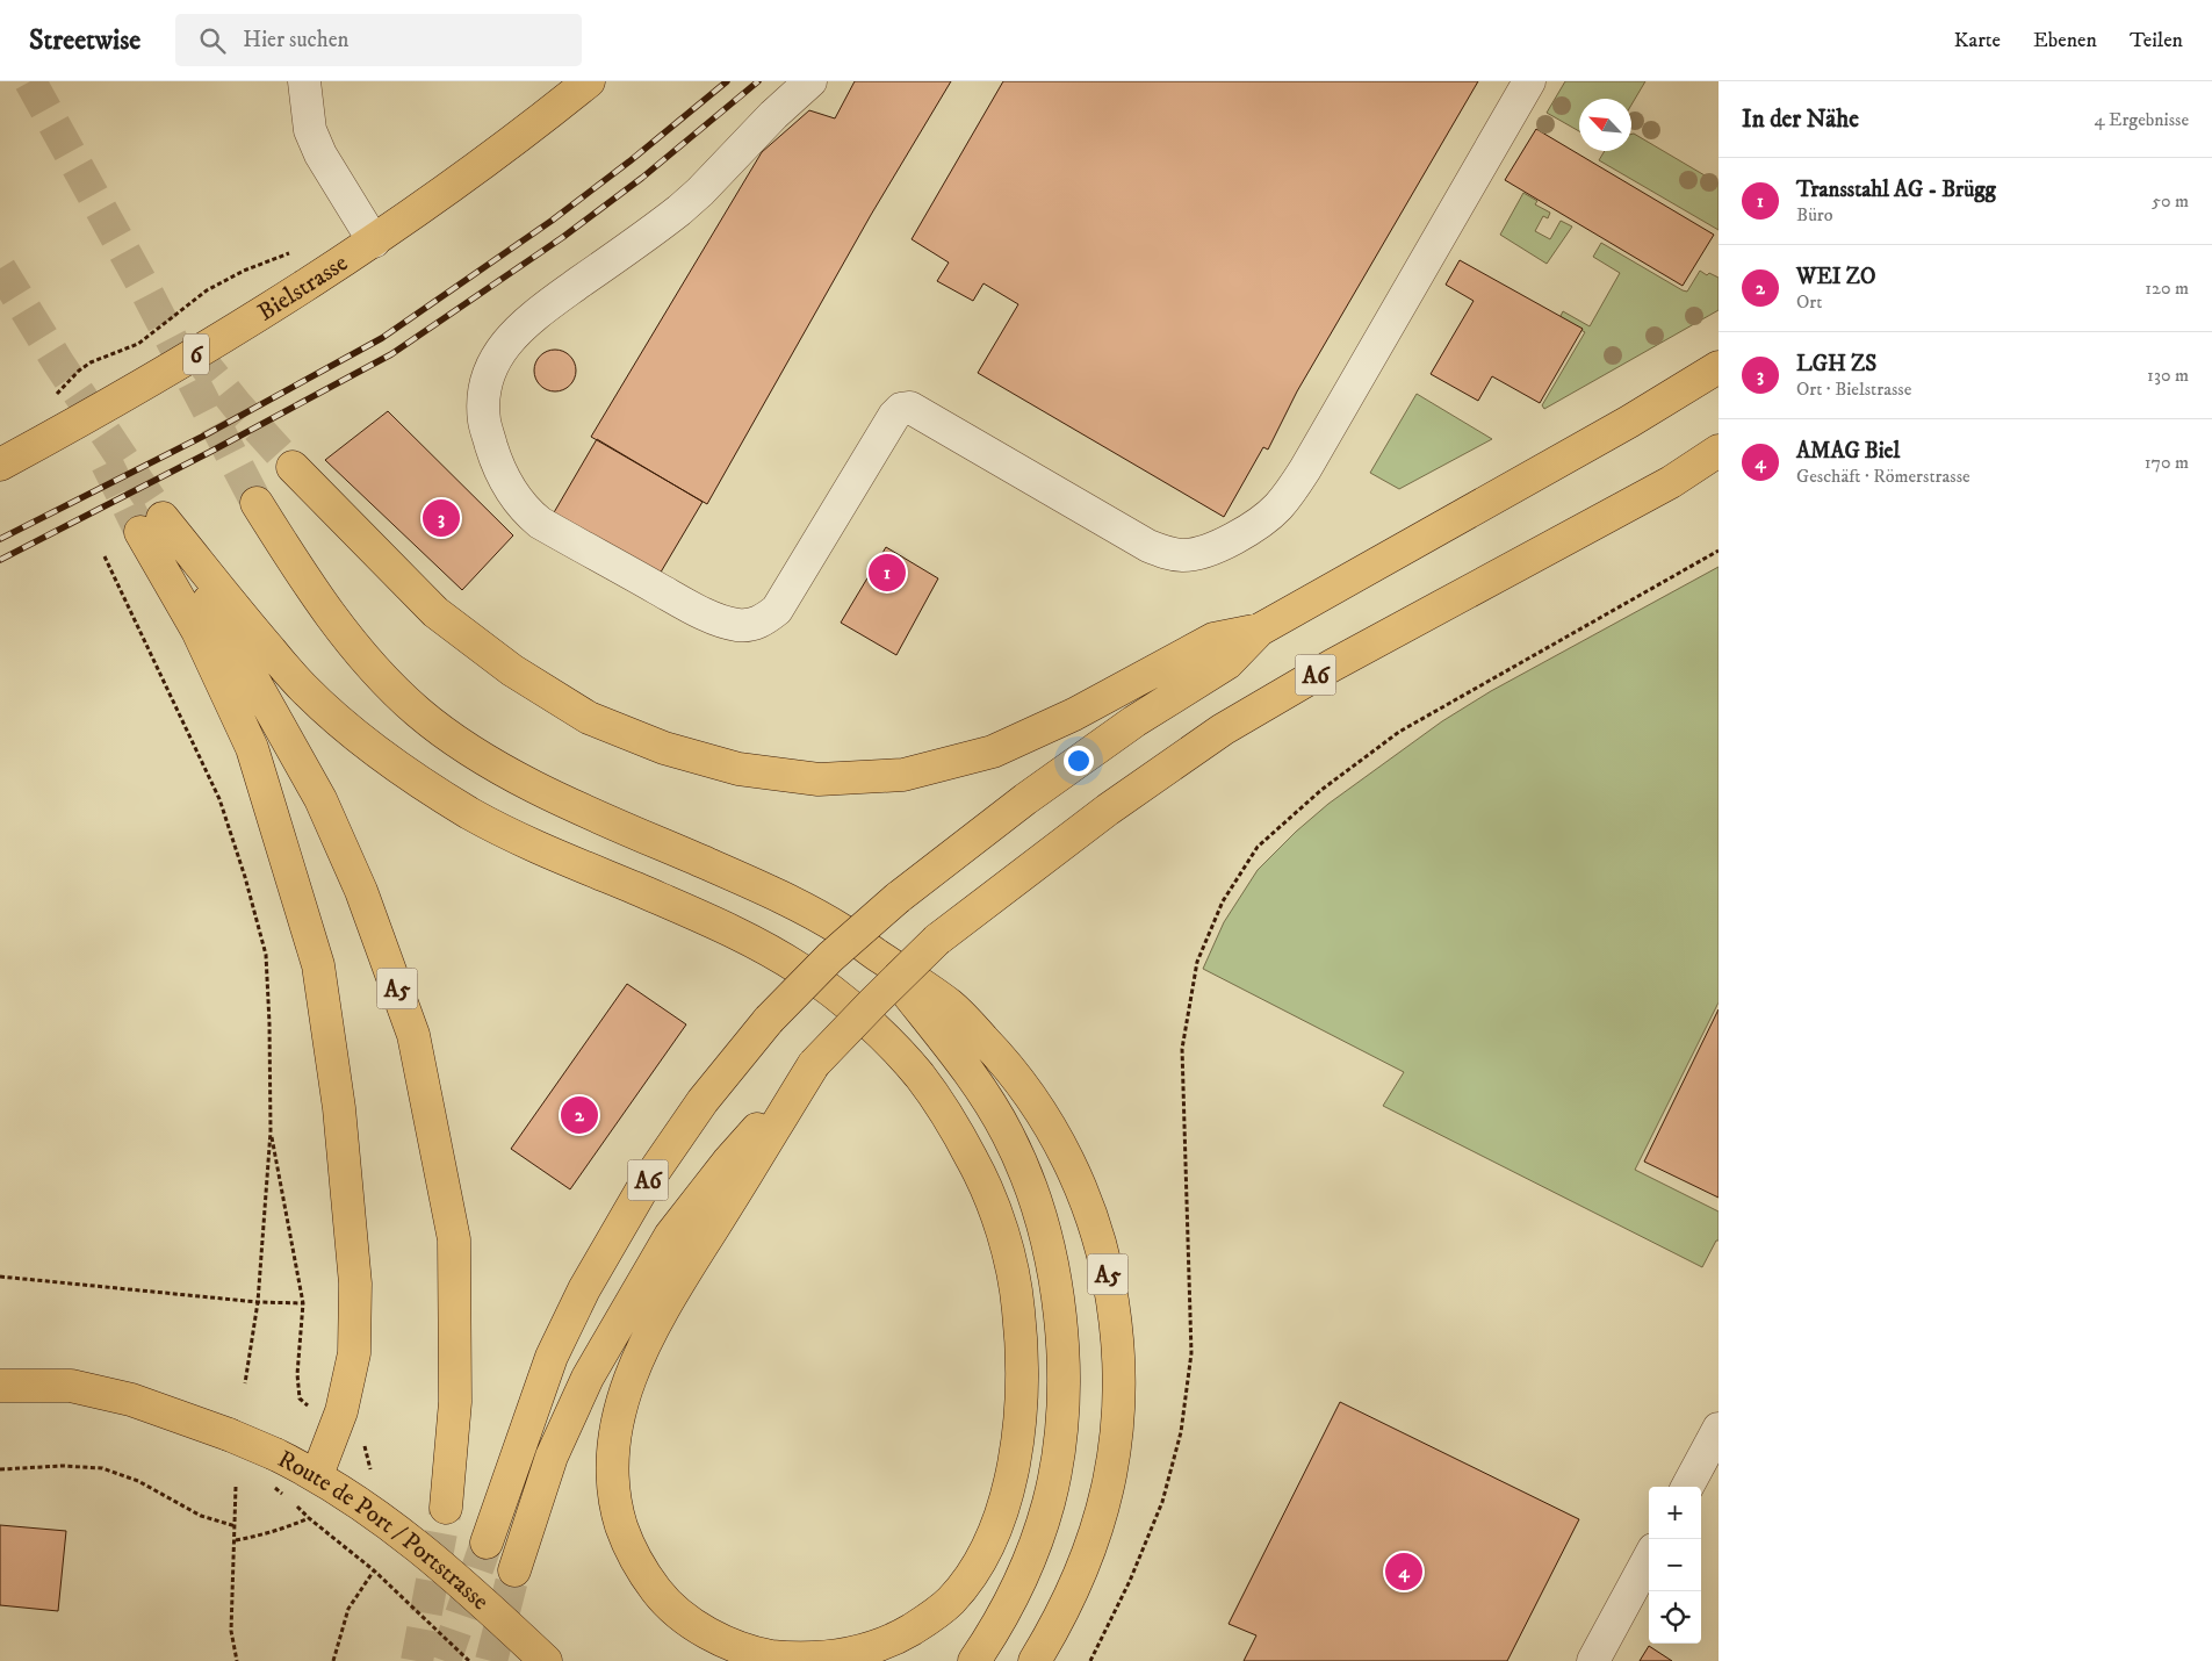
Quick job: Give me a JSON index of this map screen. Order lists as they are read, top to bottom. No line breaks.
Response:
{"streets":{"main road":["Bielstrasse","6","A6","A5","Route de Port / Portstrasse"]},"north":"top left","page":{"header":"Streetwise","search":"Hier suchen","nav":["Karte","Ebenen","Teilen"],"heading":["In der Nähe","4 Ergebnisse"],"list":[{"mark":"1","name":"Transstahl AG - Brügg","note":"Büro","value":"50 m"},{"mark":"2","name":"WEI ZO","note":"Ort","value":"120 m"},{"mark":"3","name":"LGH ZS","note":"Ort · Bielstrasse","value":"130 m"},{"mark":"4","name":"AMAG Biel","note":"Geschäft · Römerstrasse","value":"170 m"}],"pins":["3","1","2","4"],"map_buttons":["+","−"]}}
